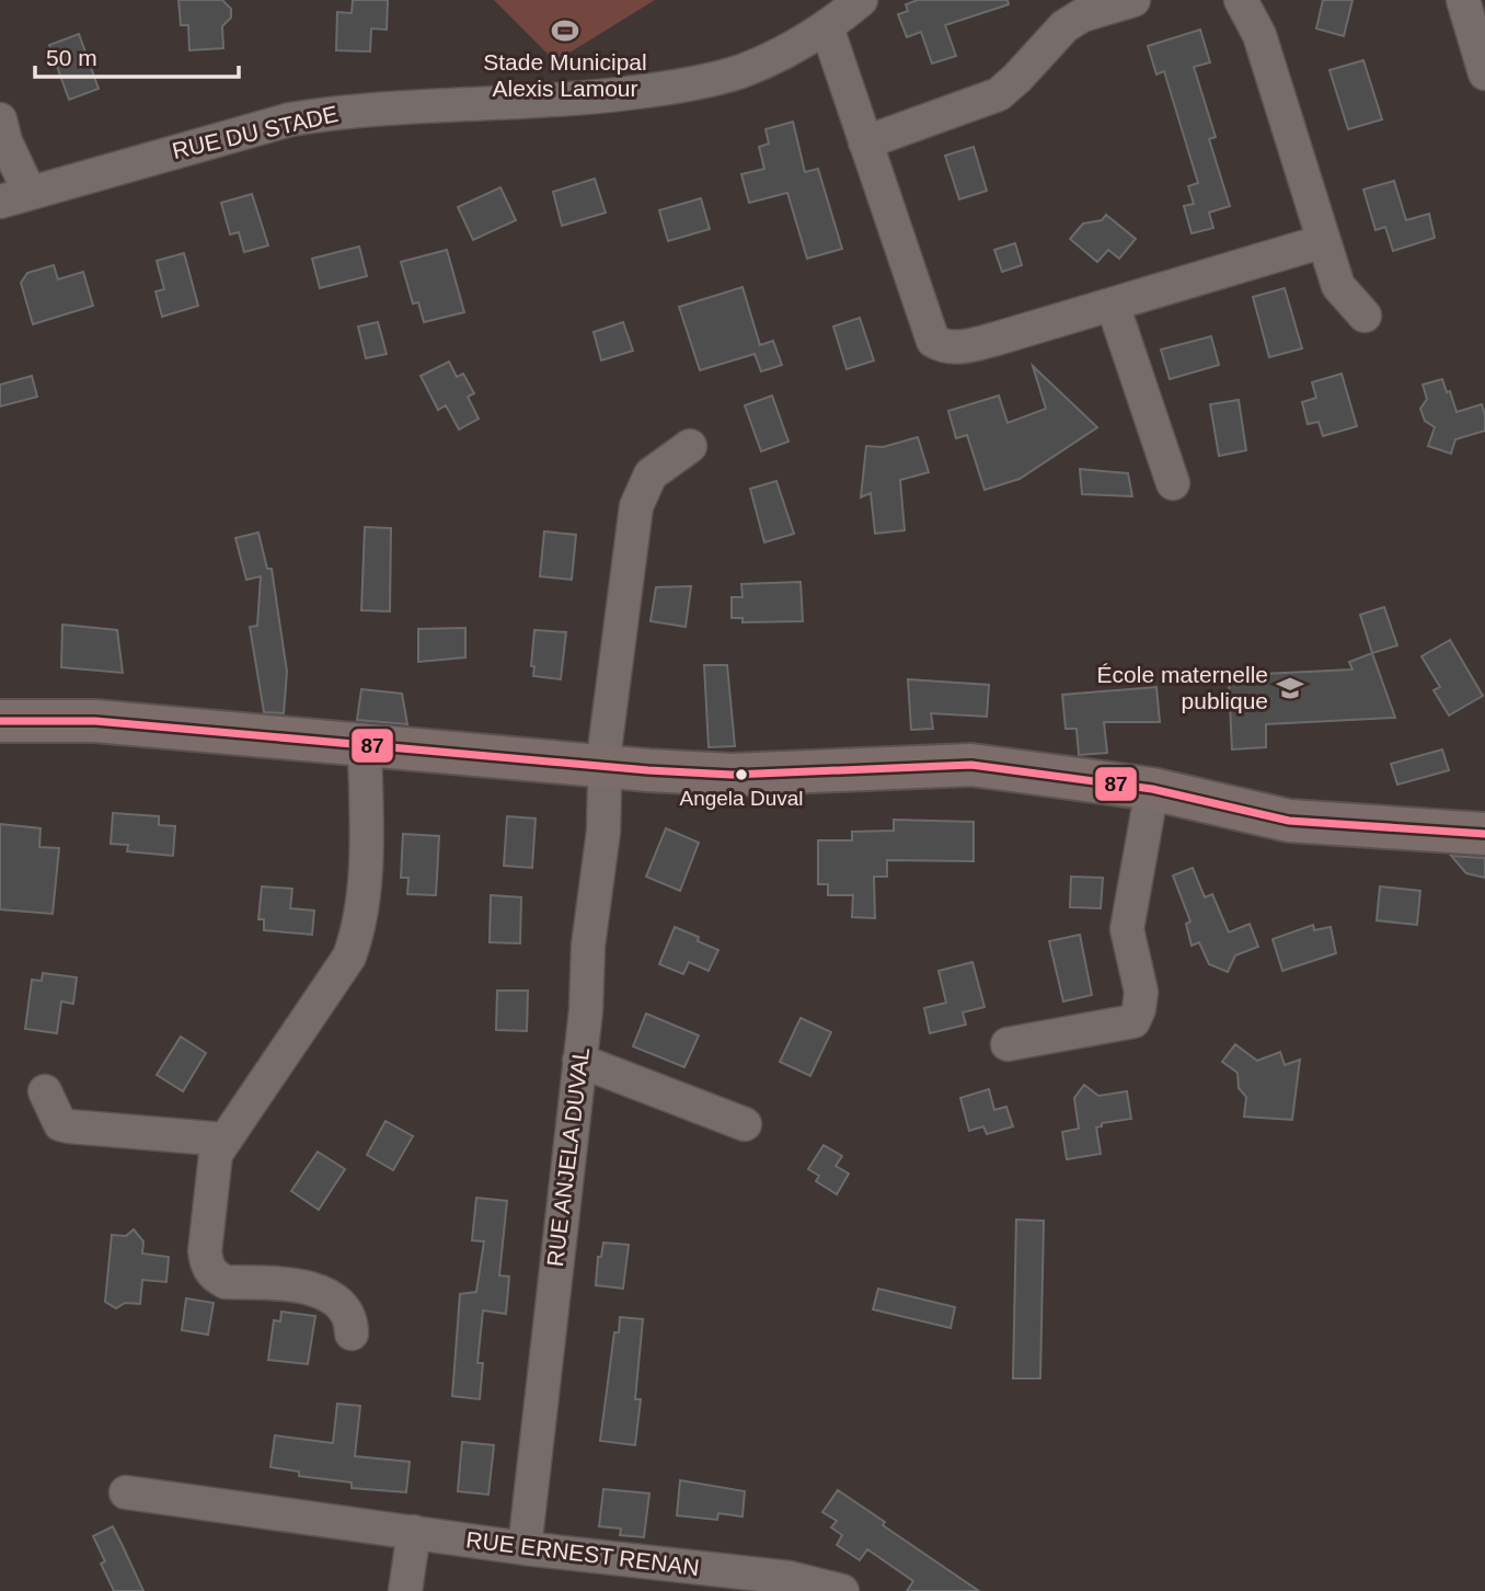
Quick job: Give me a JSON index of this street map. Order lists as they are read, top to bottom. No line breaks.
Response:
{"streets":{"street":["RUE DU STADE","RUE ANJELA DUVAL","RUE ERNEST RENAN"]},"crossings":[["RUE ANJELA DUVAL","RUE ERNEST RENAN"]],"places":{"sports":["Stade Municipal Alexis Lamour"],"school or university":["École maternelle publique"],"other":["Angela Duval"]},"lines":["transit line 87"],"scale_bar":"50 m"}
